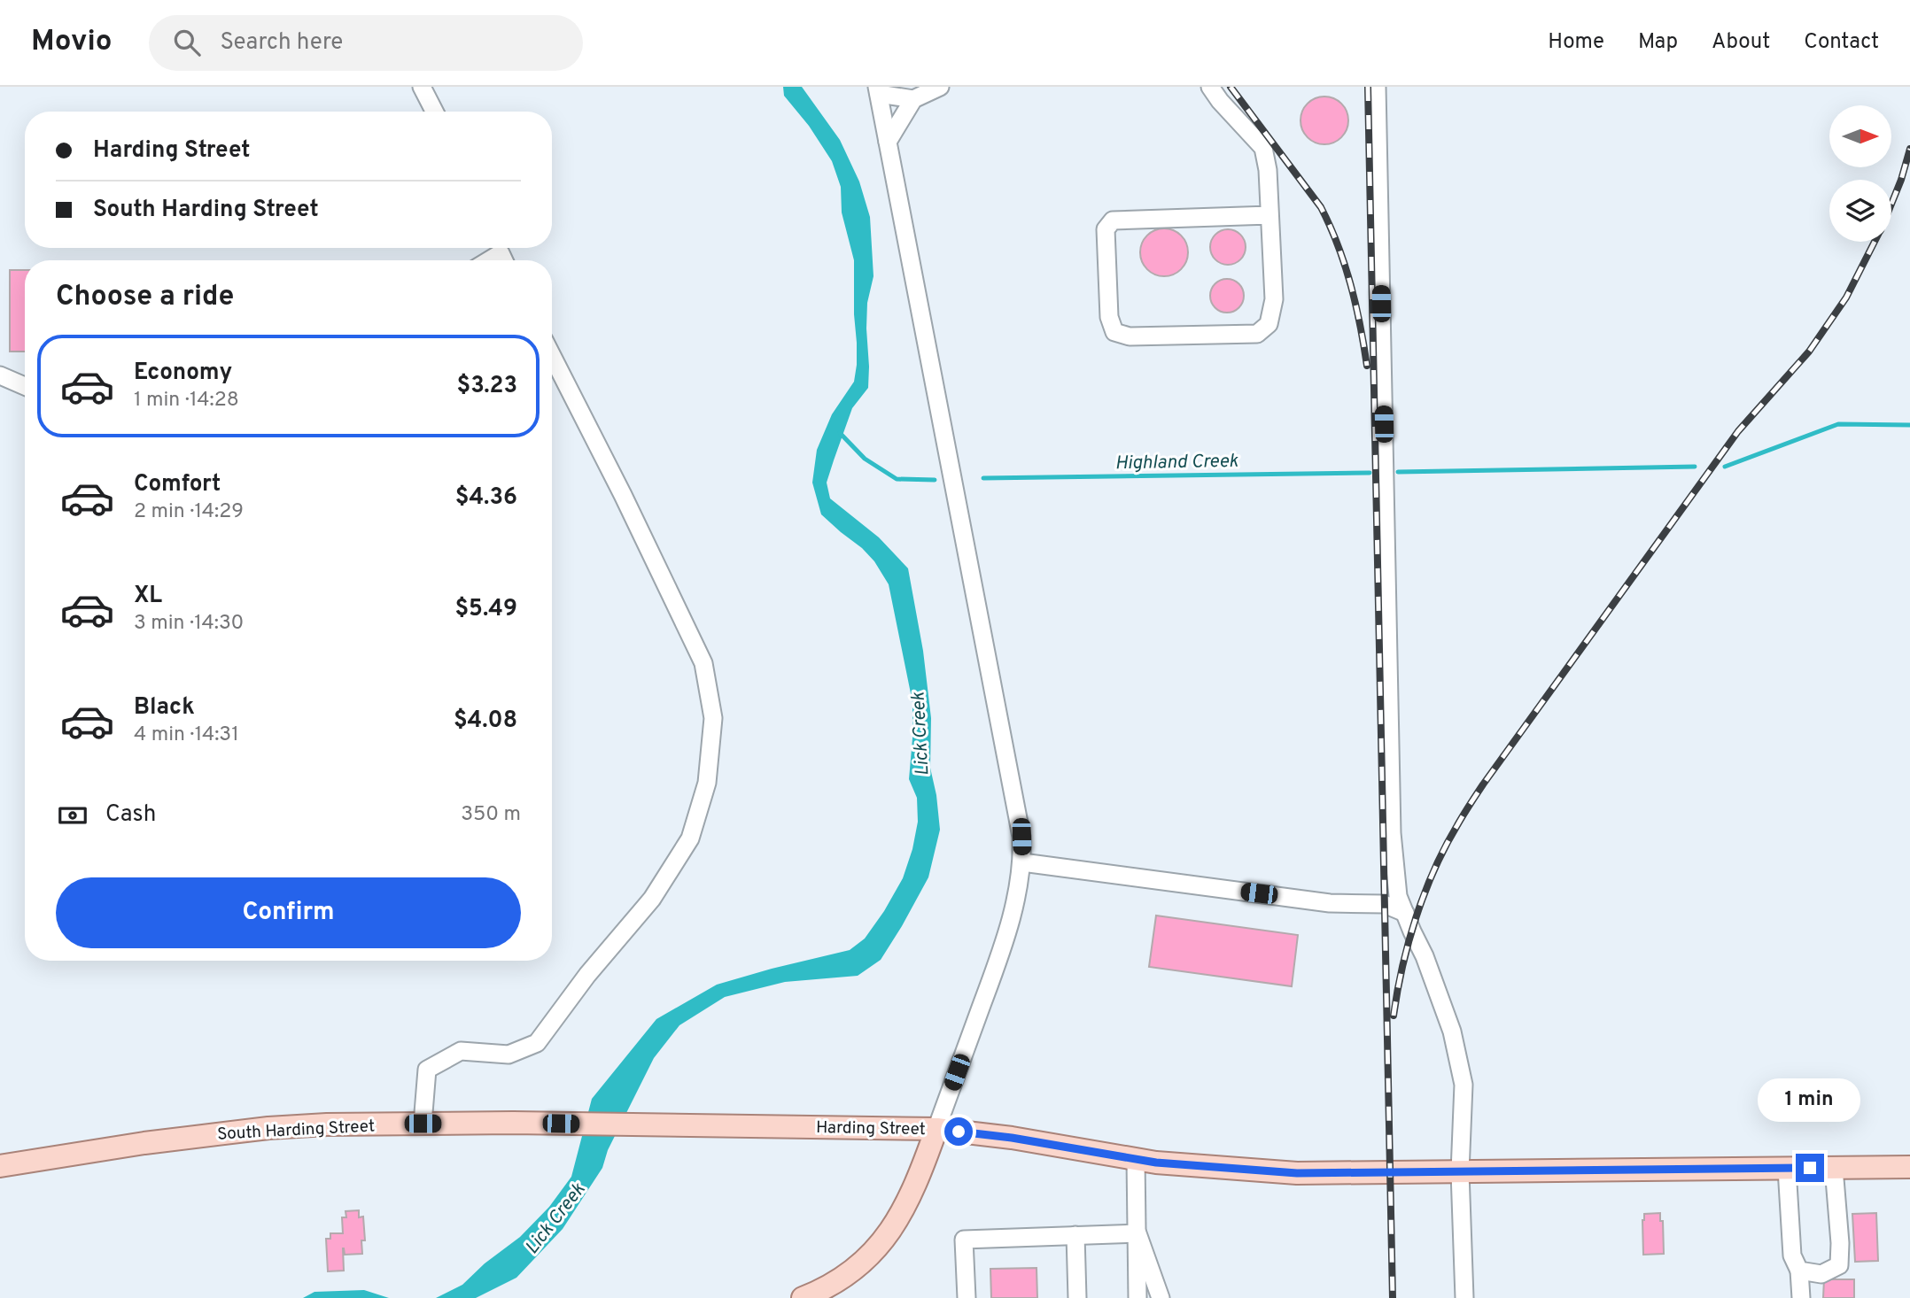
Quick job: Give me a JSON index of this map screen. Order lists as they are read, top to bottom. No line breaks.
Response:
{"streets":{"main road":["Harding Street","South Harding Street"]},"crossings":[["Harding Street","South Harding Street"]],"water":["Highland Creek","Lick Creek"],"north":"right","page":{"header":"Movio","search":"Search here","nav":["Home","Map","About","Contact"],"banner":["Harding Street","South Harding Street"],"heading":"Choose a ride","list":[{"name":"Economy","note":"1 min · 14:28","value":"$3.23"},{"name":"Comfort","note":"2 min · 14:29","value":"$4.36"},{"name":"XL","note":"3 min · 14:30","value":"$5.49"},{"name":"Black","note":"4 min · 14:31","value":"$4.08"}],"pay":["Cash","350 m"],"buttons":"Confirm","bubble":"1 min"}}
